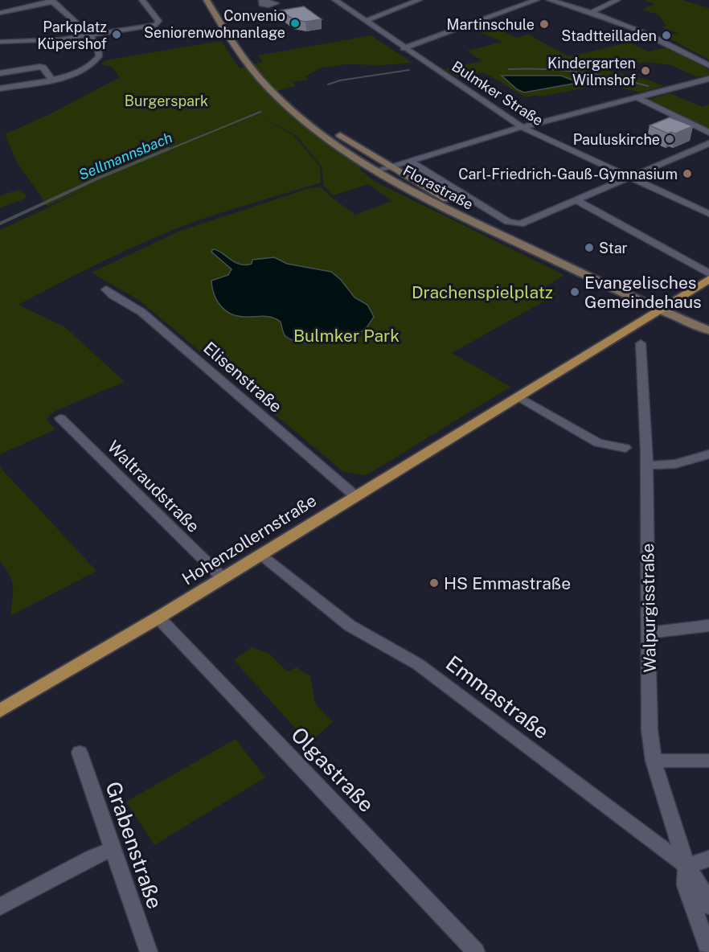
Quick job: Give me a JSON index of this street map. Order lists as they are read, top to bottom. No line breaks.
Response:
{"streets":{"main road":["Florastraße","Hohenzollernstraße"],"street":["Bulmker Straße","Elisenstraße","Waltraudstraße","Walpurgisstraße","Emmastraße","Olgastraße","Grabenstraße"]},"crossings":[["Florastraße","Hohenzollernstraße"],["Elisenstraße","Hohenzollernstraße"],["Waltraudstraße","Hohenzollernstraße"],["Hohenzollernstraße","Emmastraße"],["Hohenzollernstraße","Olgastraße"],["Walpurgisstraße","Emmastraße"]],"water":["Sellmannsbach"],"parks":["Burgerspark","Drachenspielplatz","Bulmker Park"],"places":["Convenio Seniorenwohnanlage","Martinschule","Parkplatz Küpershof","Stadtteilladen","Kindergarten Wilmshof","Pauluskirche","Carl-Friedrich-Gauß-Gymnasium","Star","Evangelisches Gemeindehaus","HS Emmastraße"]}
